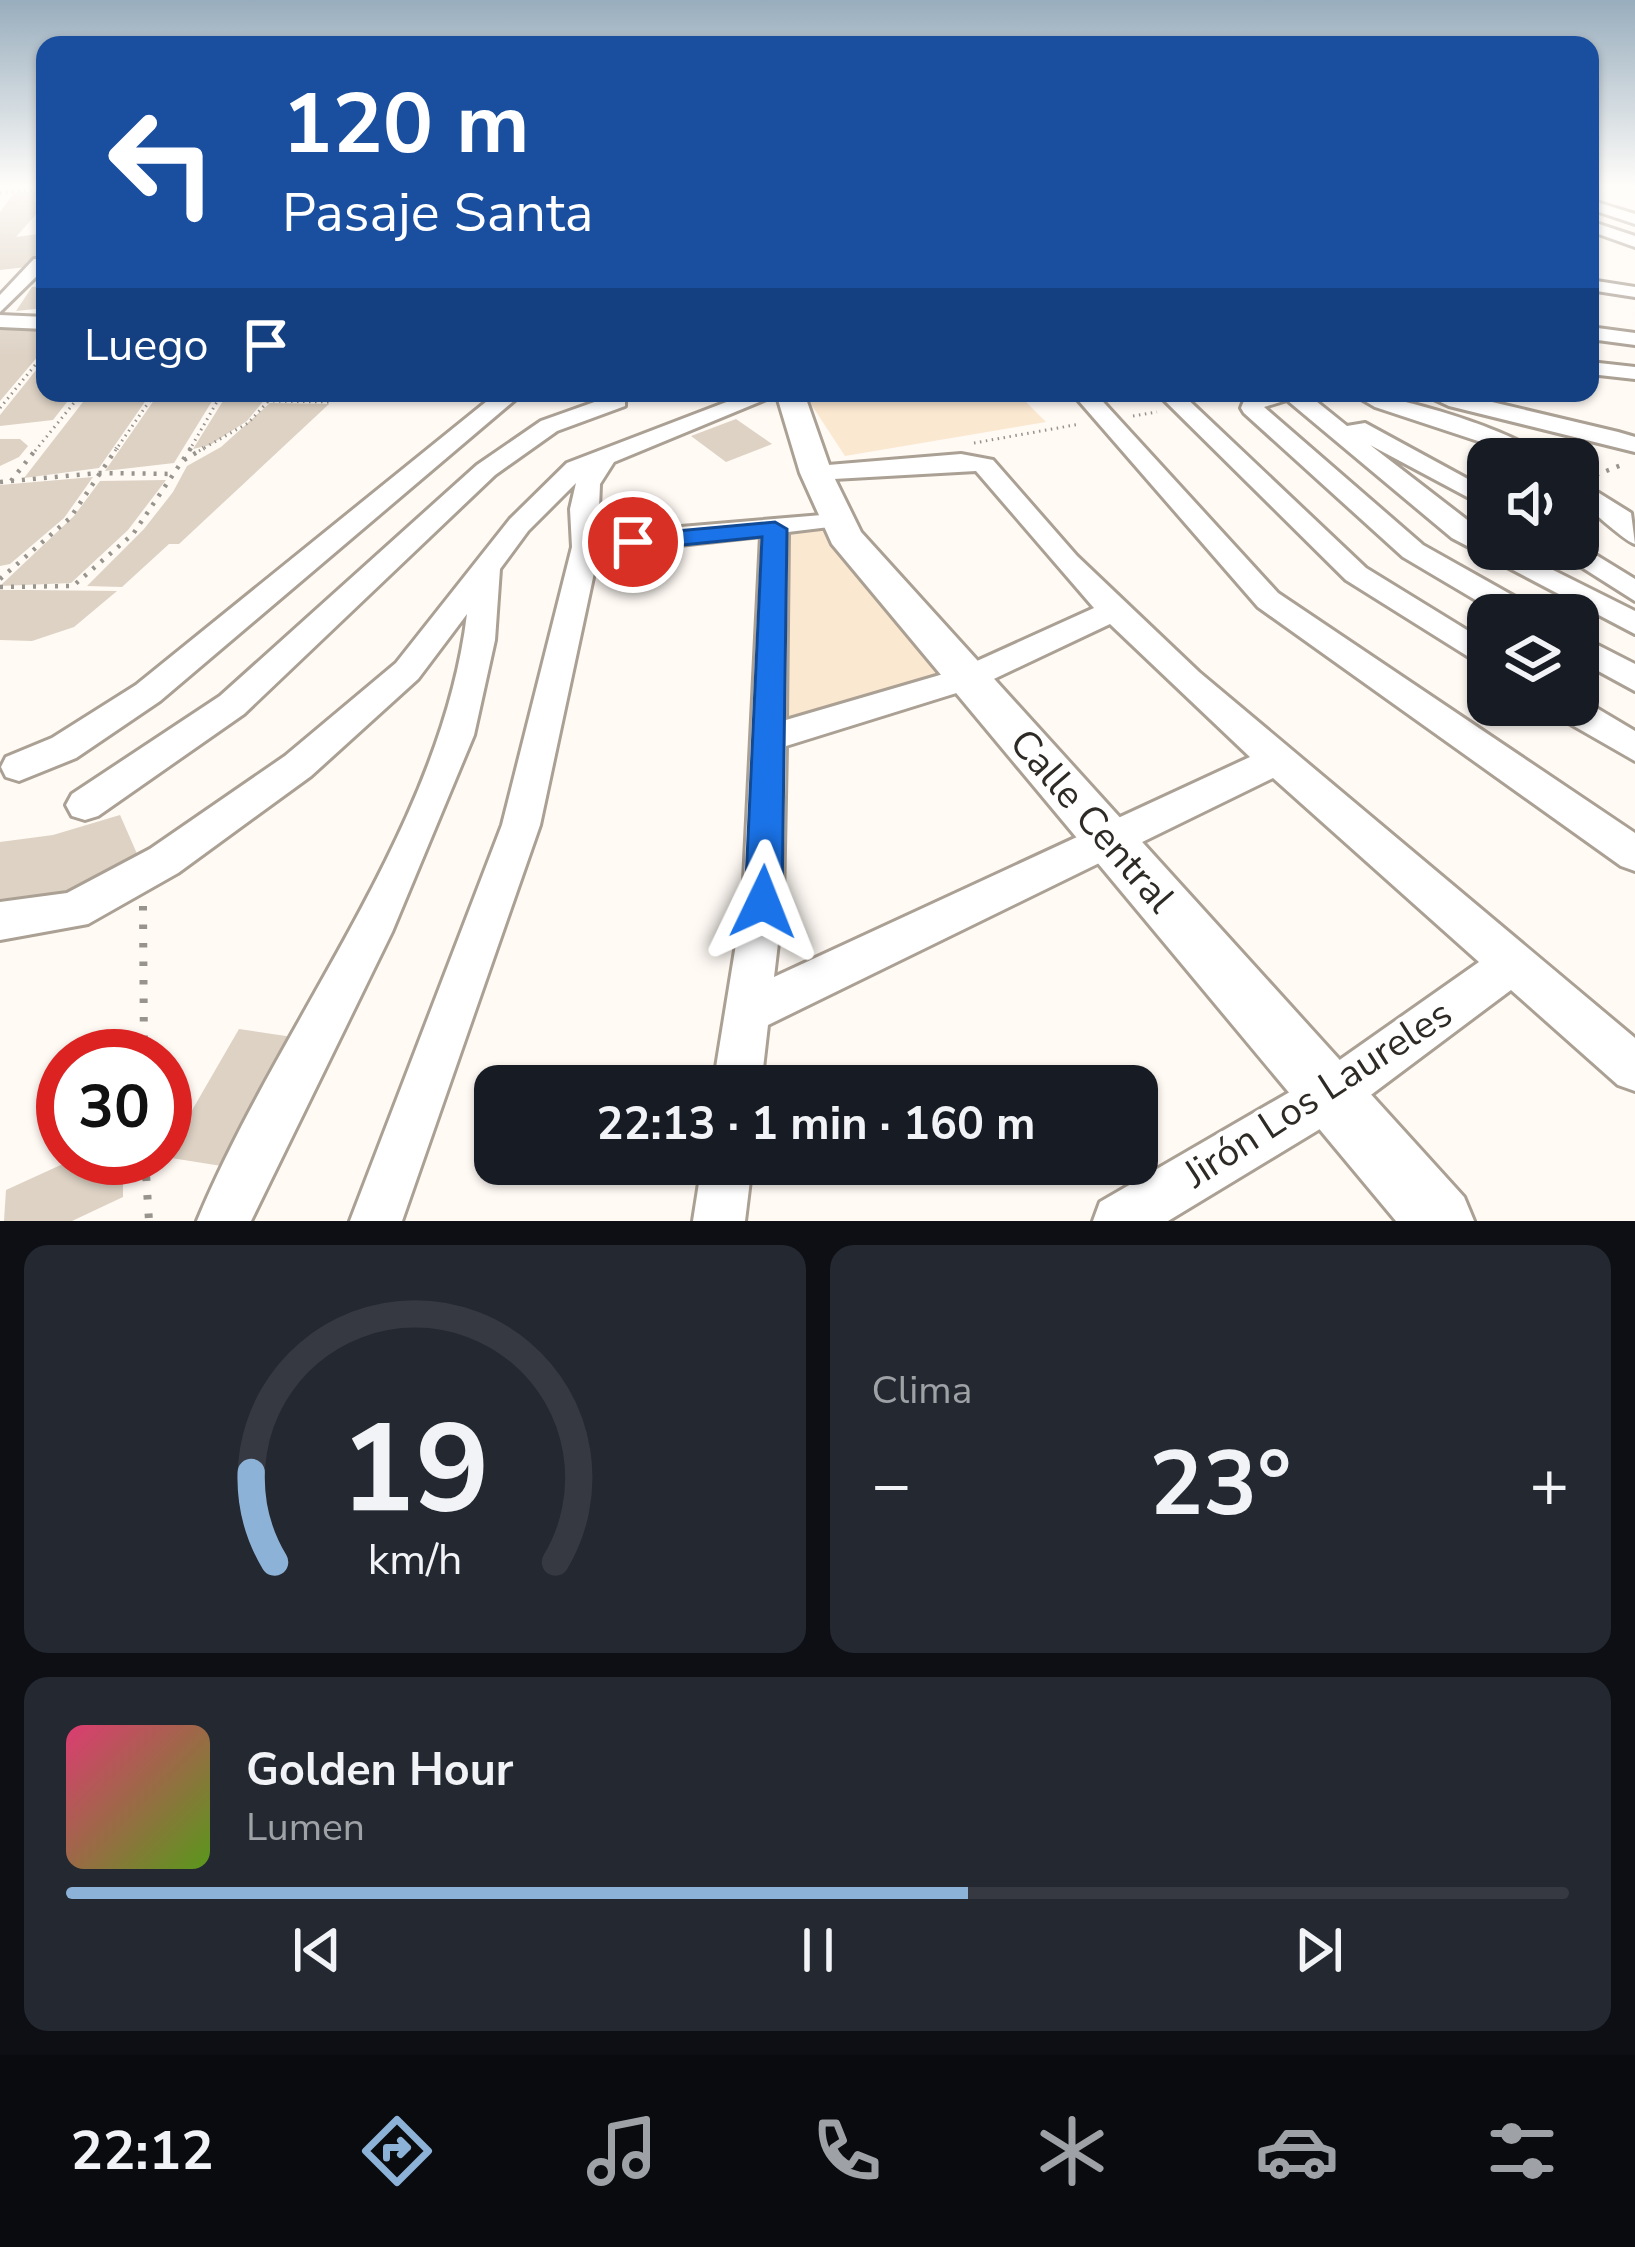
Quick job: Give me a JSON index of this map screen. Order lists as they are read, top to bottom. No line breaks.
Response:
{"streets":{"street":["Calle Central","Jirón Los Laureles"]},"crossings":[["Calle Central","Jirón Los Laureles"]],"page":{"turn":["120 m","Pasaje Santa"],"then":"Luego","limit":"30","trip":"22:13 · 1 min · 160 m","tile":"Clima","heat":["−","23°","+"],"song":["Golden Hour","Lumen"],"tabs":"22:12","gauge":["19","km/h"]}}
